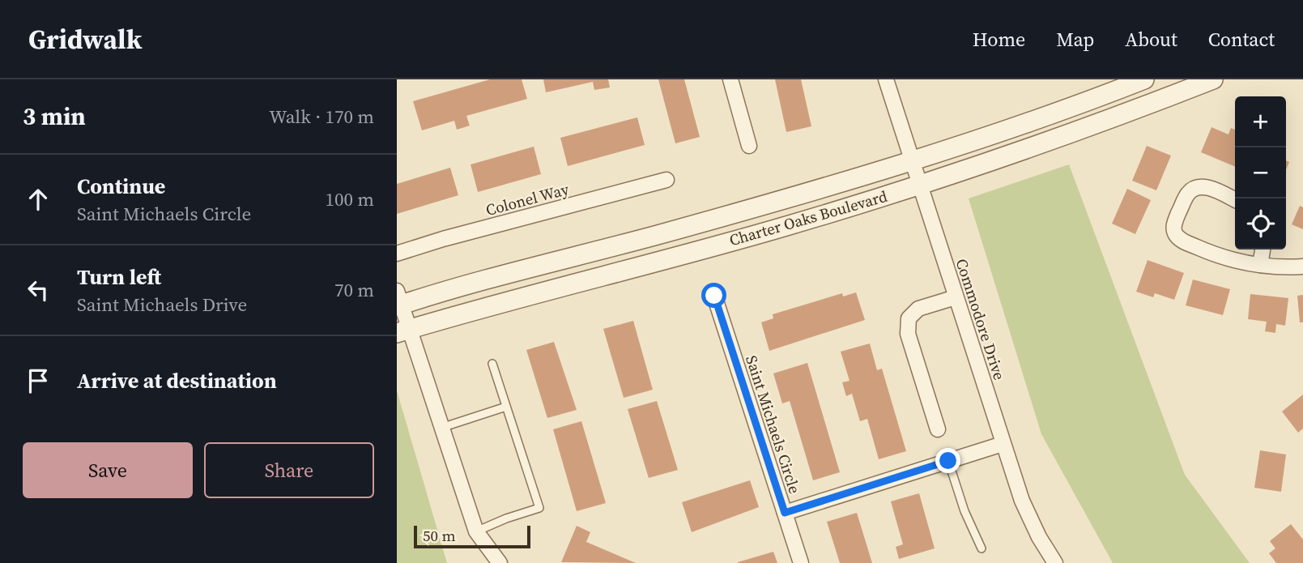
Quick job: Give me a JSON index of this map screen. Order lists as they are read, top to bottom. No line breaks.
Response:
{"streets":{"street":["Colonel Way","Charter Oaks Boulevard","Commodore Drive","Saint Michaels Circle"]},"crossings":[["Charter Oaks Boulevard","Commodore Drive"]],"scale_bar":"50 m","page":{"header":"Gridwalk","nav":["Home","Map","About","Contact"],"heading":["3 min","Walk · 170 m"],"map_buttons":["+","−"],"list":[["Continue","Saint Michaels Circle","100 m"],["Turn left","Saint Michaels Drive","70 m"],"Arrive at destination"],"buttons":["Save","Share"],"scale":"50 m"}}
